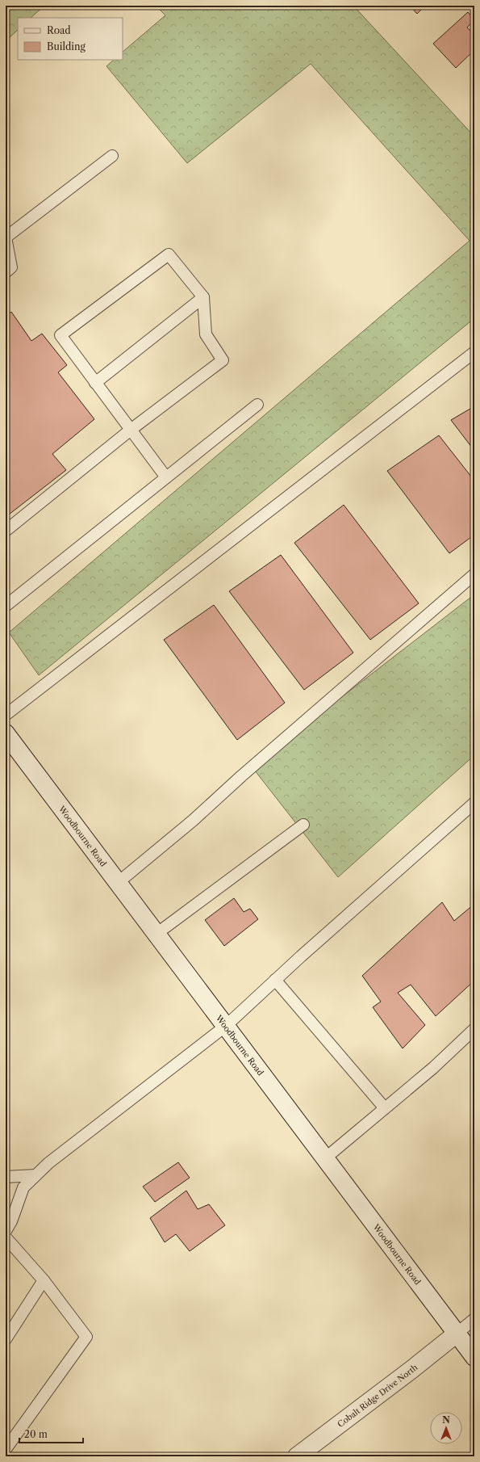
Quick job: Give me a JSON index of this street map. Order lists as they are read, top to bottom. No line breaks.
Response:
{"streets":{"main road":["Woodbourne Road","Cobalt Ridge Drive North"]},"crossings":[["Woodbourne Road","Cobalt Ridge Drive North"]],"legend":["Road","Building"],"scale_bar":"20 m","north":"top"}
